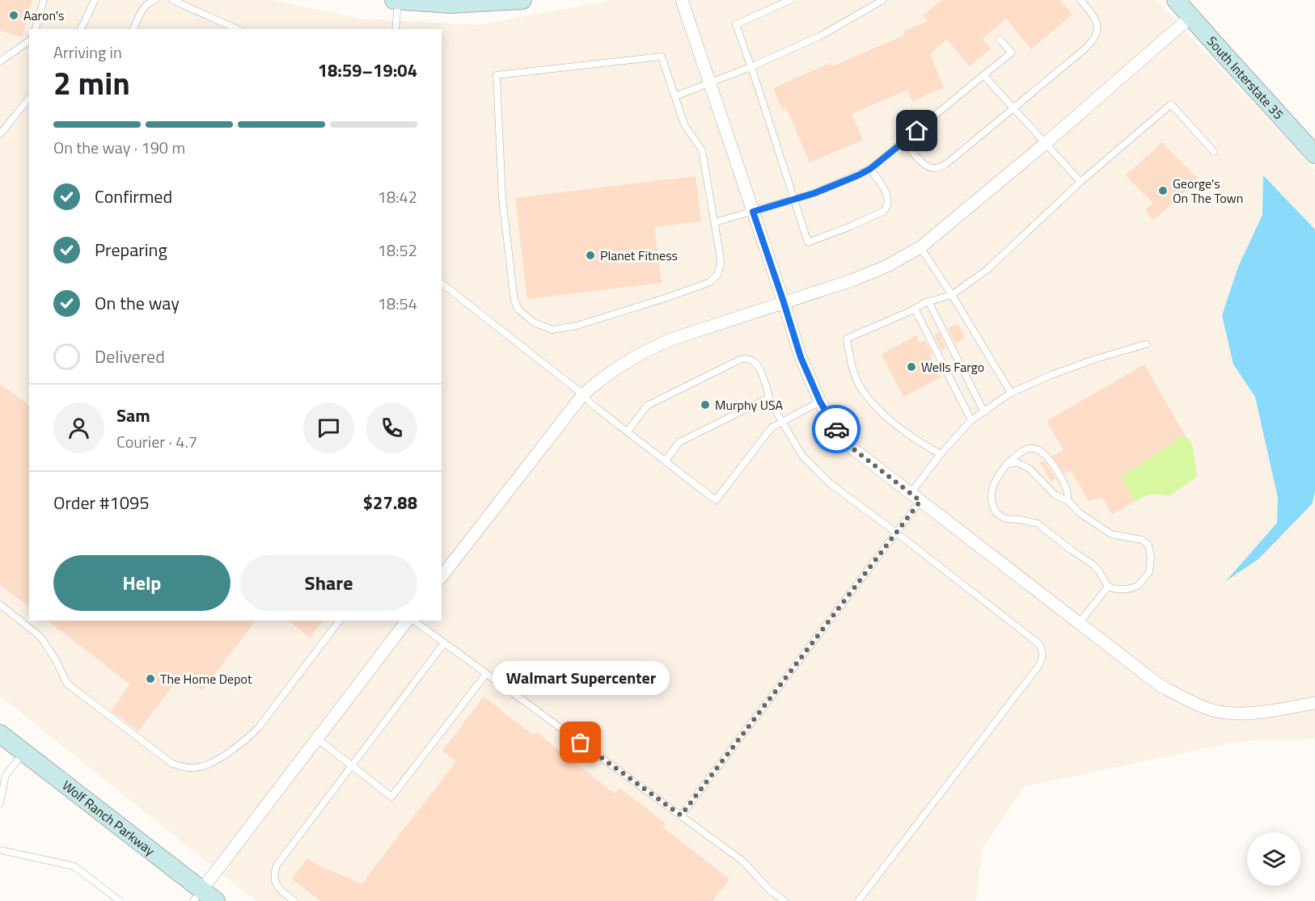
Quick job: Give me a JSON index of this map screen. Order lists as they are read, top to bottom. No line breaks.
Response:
{"streets":{"street":["South Interstate 35","Wolf Ranch Parkway"]},"places":["Aaron's","George's On The Town","Planet Fitness","Wells Fargo","Murphy USA","The Home Depot","Walmart Supercenter"],"page":{"heading":["2 min","Arriving in","18:59–19:04"],"panel":["Sam","Courier · 4.7","Order #1095","$27.88"],"bar":"On the way · 190 m","list":[["Confirmed","18:42"],["Preparing","18:52"],["On the way","18:54"],"Delivered"],"buttons":["Help","Share"],"bubble":"Walmart Supercenter"}}
